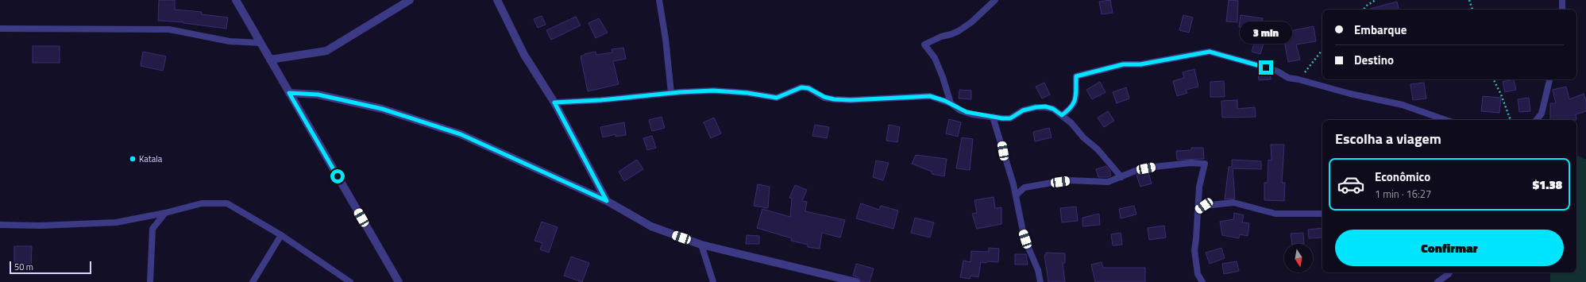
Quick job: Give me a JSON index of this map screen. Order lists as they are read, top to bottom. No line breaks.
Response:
{"places":["Katala"],"scale_bar":"50 m","north":"bottom","page":{"banner":["Embarque","Destino"],"bubble":"3 min","heading":"Escolha a viagem","list":[{"name":"Econômico","note":"1 min · 16:27","value":"$1.38"}],"buttons":"Confirmar","scale":"50 m"}}
